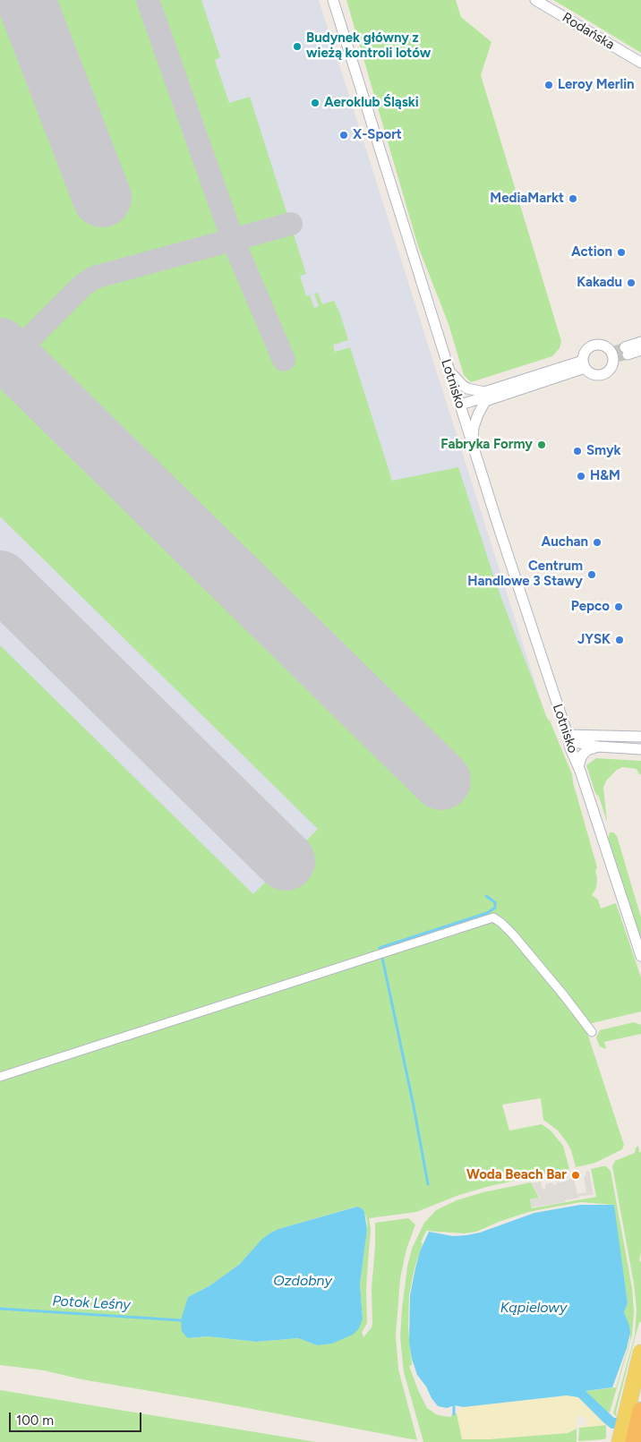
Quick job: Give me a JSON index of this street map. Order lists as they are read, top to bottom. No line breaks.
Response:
{"streets":{"street":["Rodańska","Lotnisko"]},"water":["Ozdobny","Potok Leśny","Kąpielowy"],"places":["Budynek główny z wieżą kontroli lotów","Leroy Merlin","Aeroklub Śląski","X-Sport","MediaMarkt","Action","Kakadu","Fabryka Formy","Smyk","H&M","Auchan","Centrum Handlowe 3 Stawy","Pepco","JYSK","Woda Beach Bar"],"scale_bar":"100 m"}
